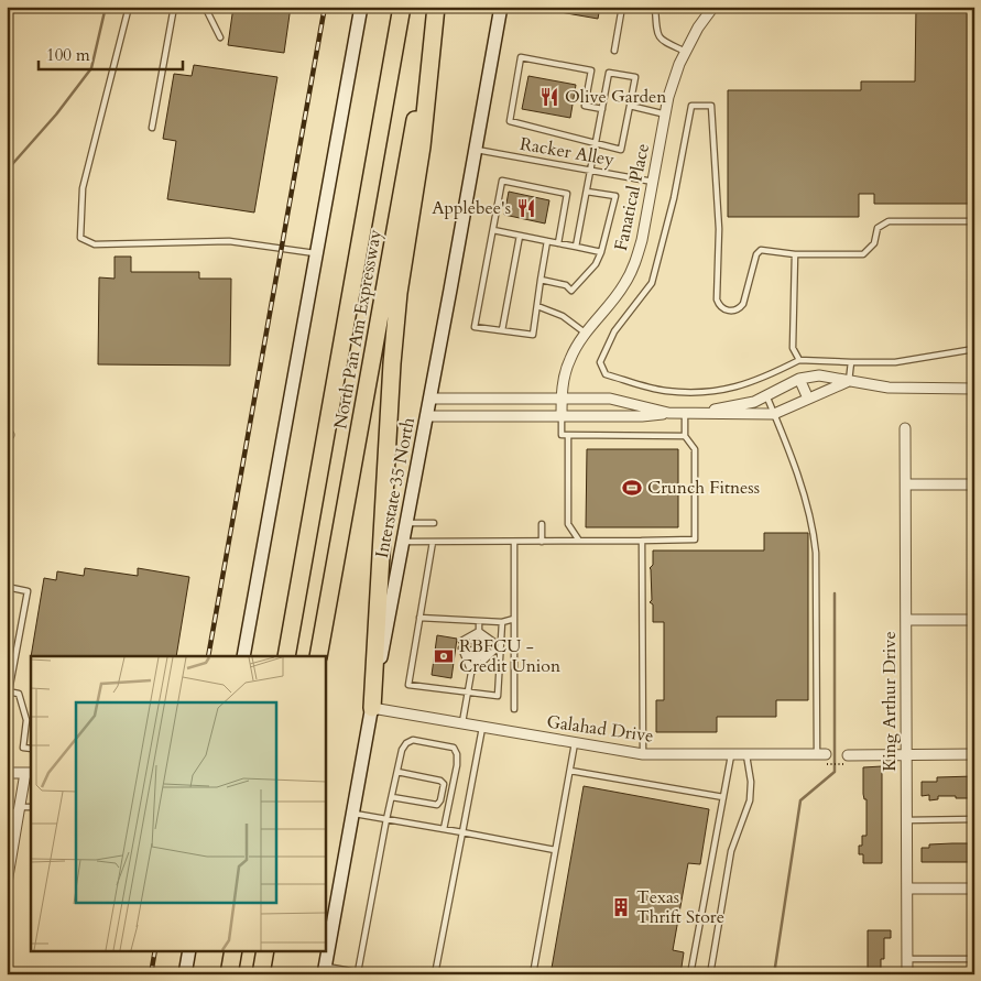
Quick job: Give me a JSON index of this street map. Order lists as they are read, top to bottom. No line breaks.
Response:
{"streets":{"highway":["North Pan Am Expressway"],"main road":["Interstate 35 North"],"street":["Fanatical Place","King Arthur Drive","Galahad Drive"],"lane":["Racker Alley"]},"crossings":[["Racker Alley","Fanatical Place"],["Racker Alley","Interstate 35 North"],["Interstate 35 North","Galahad Drive"]],"places":{"restaurant":["Olive Garden","Applebee's"],"sports":["Crunch Fitness"],"bank":["RBFCU - Credit Union"],"building":["Texas Thrift Store"]},"scale_bar":"100 m"}
